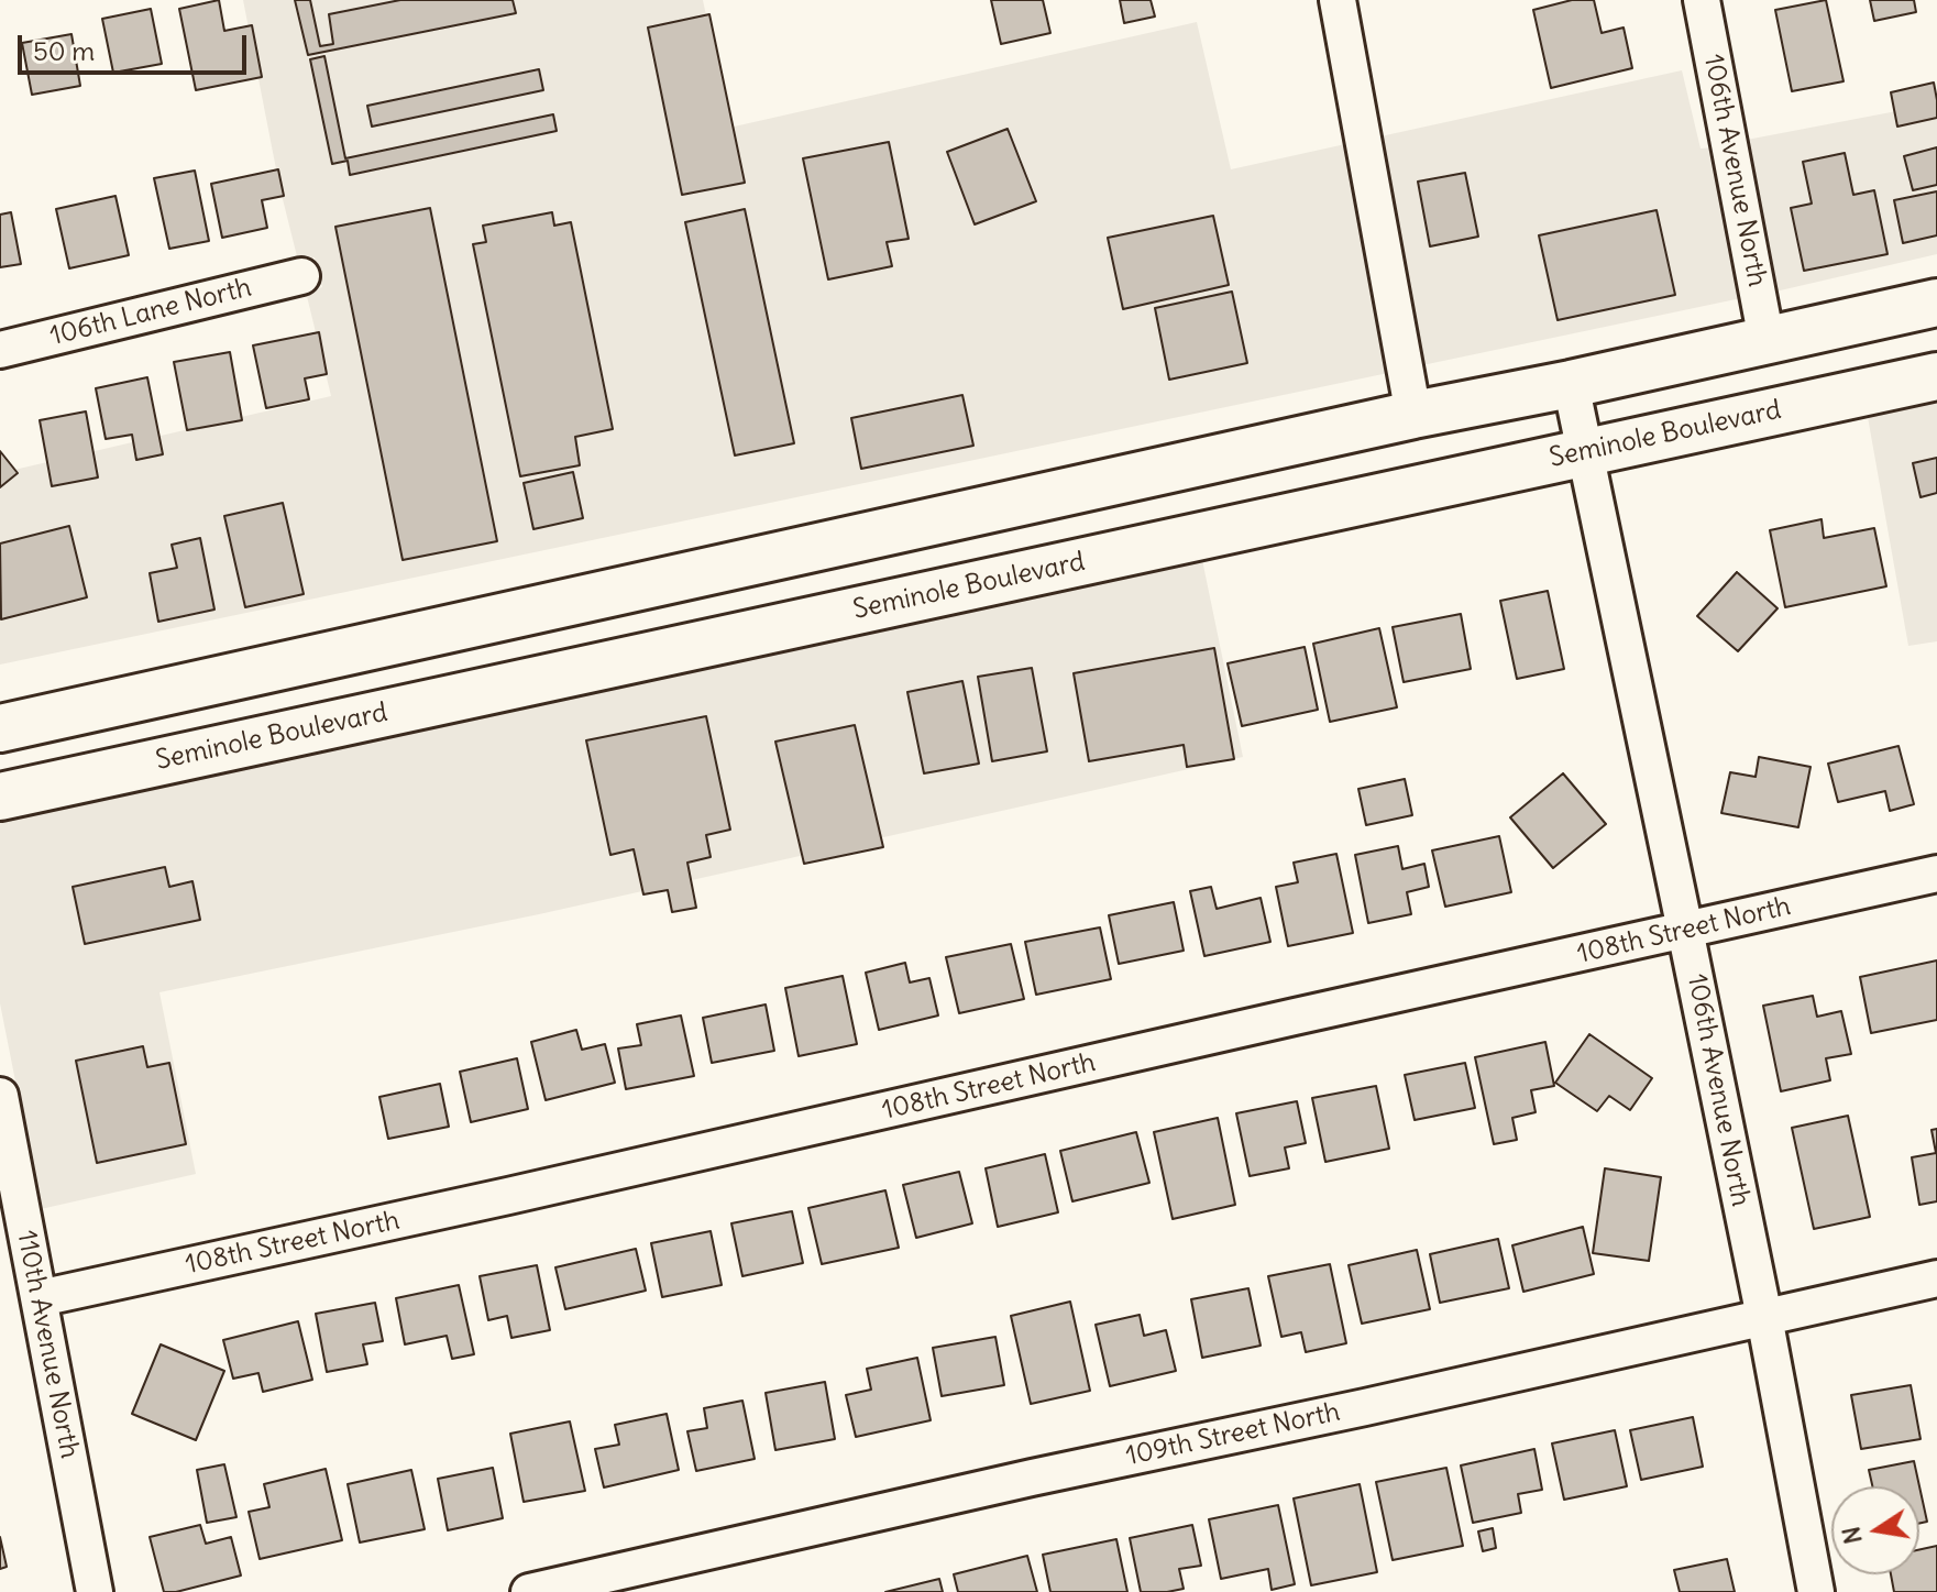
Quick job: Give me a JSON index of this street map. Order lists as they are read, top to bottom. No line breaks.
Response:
{"streets":{"main road":["Seminole Boulevard"],"street":["106th Avenue North","106th Lane North","108th Street North","110th Avenue North","109th Street North"]},"crossings":[["106th Avenue North","Seminole Boulevard"],["106th Avenue North","108th Street North"],["106th Avenue North","109th Street North"],["108th Street North","110th Avenue North"]],"scale_bar":"50 m","north":"left"}
